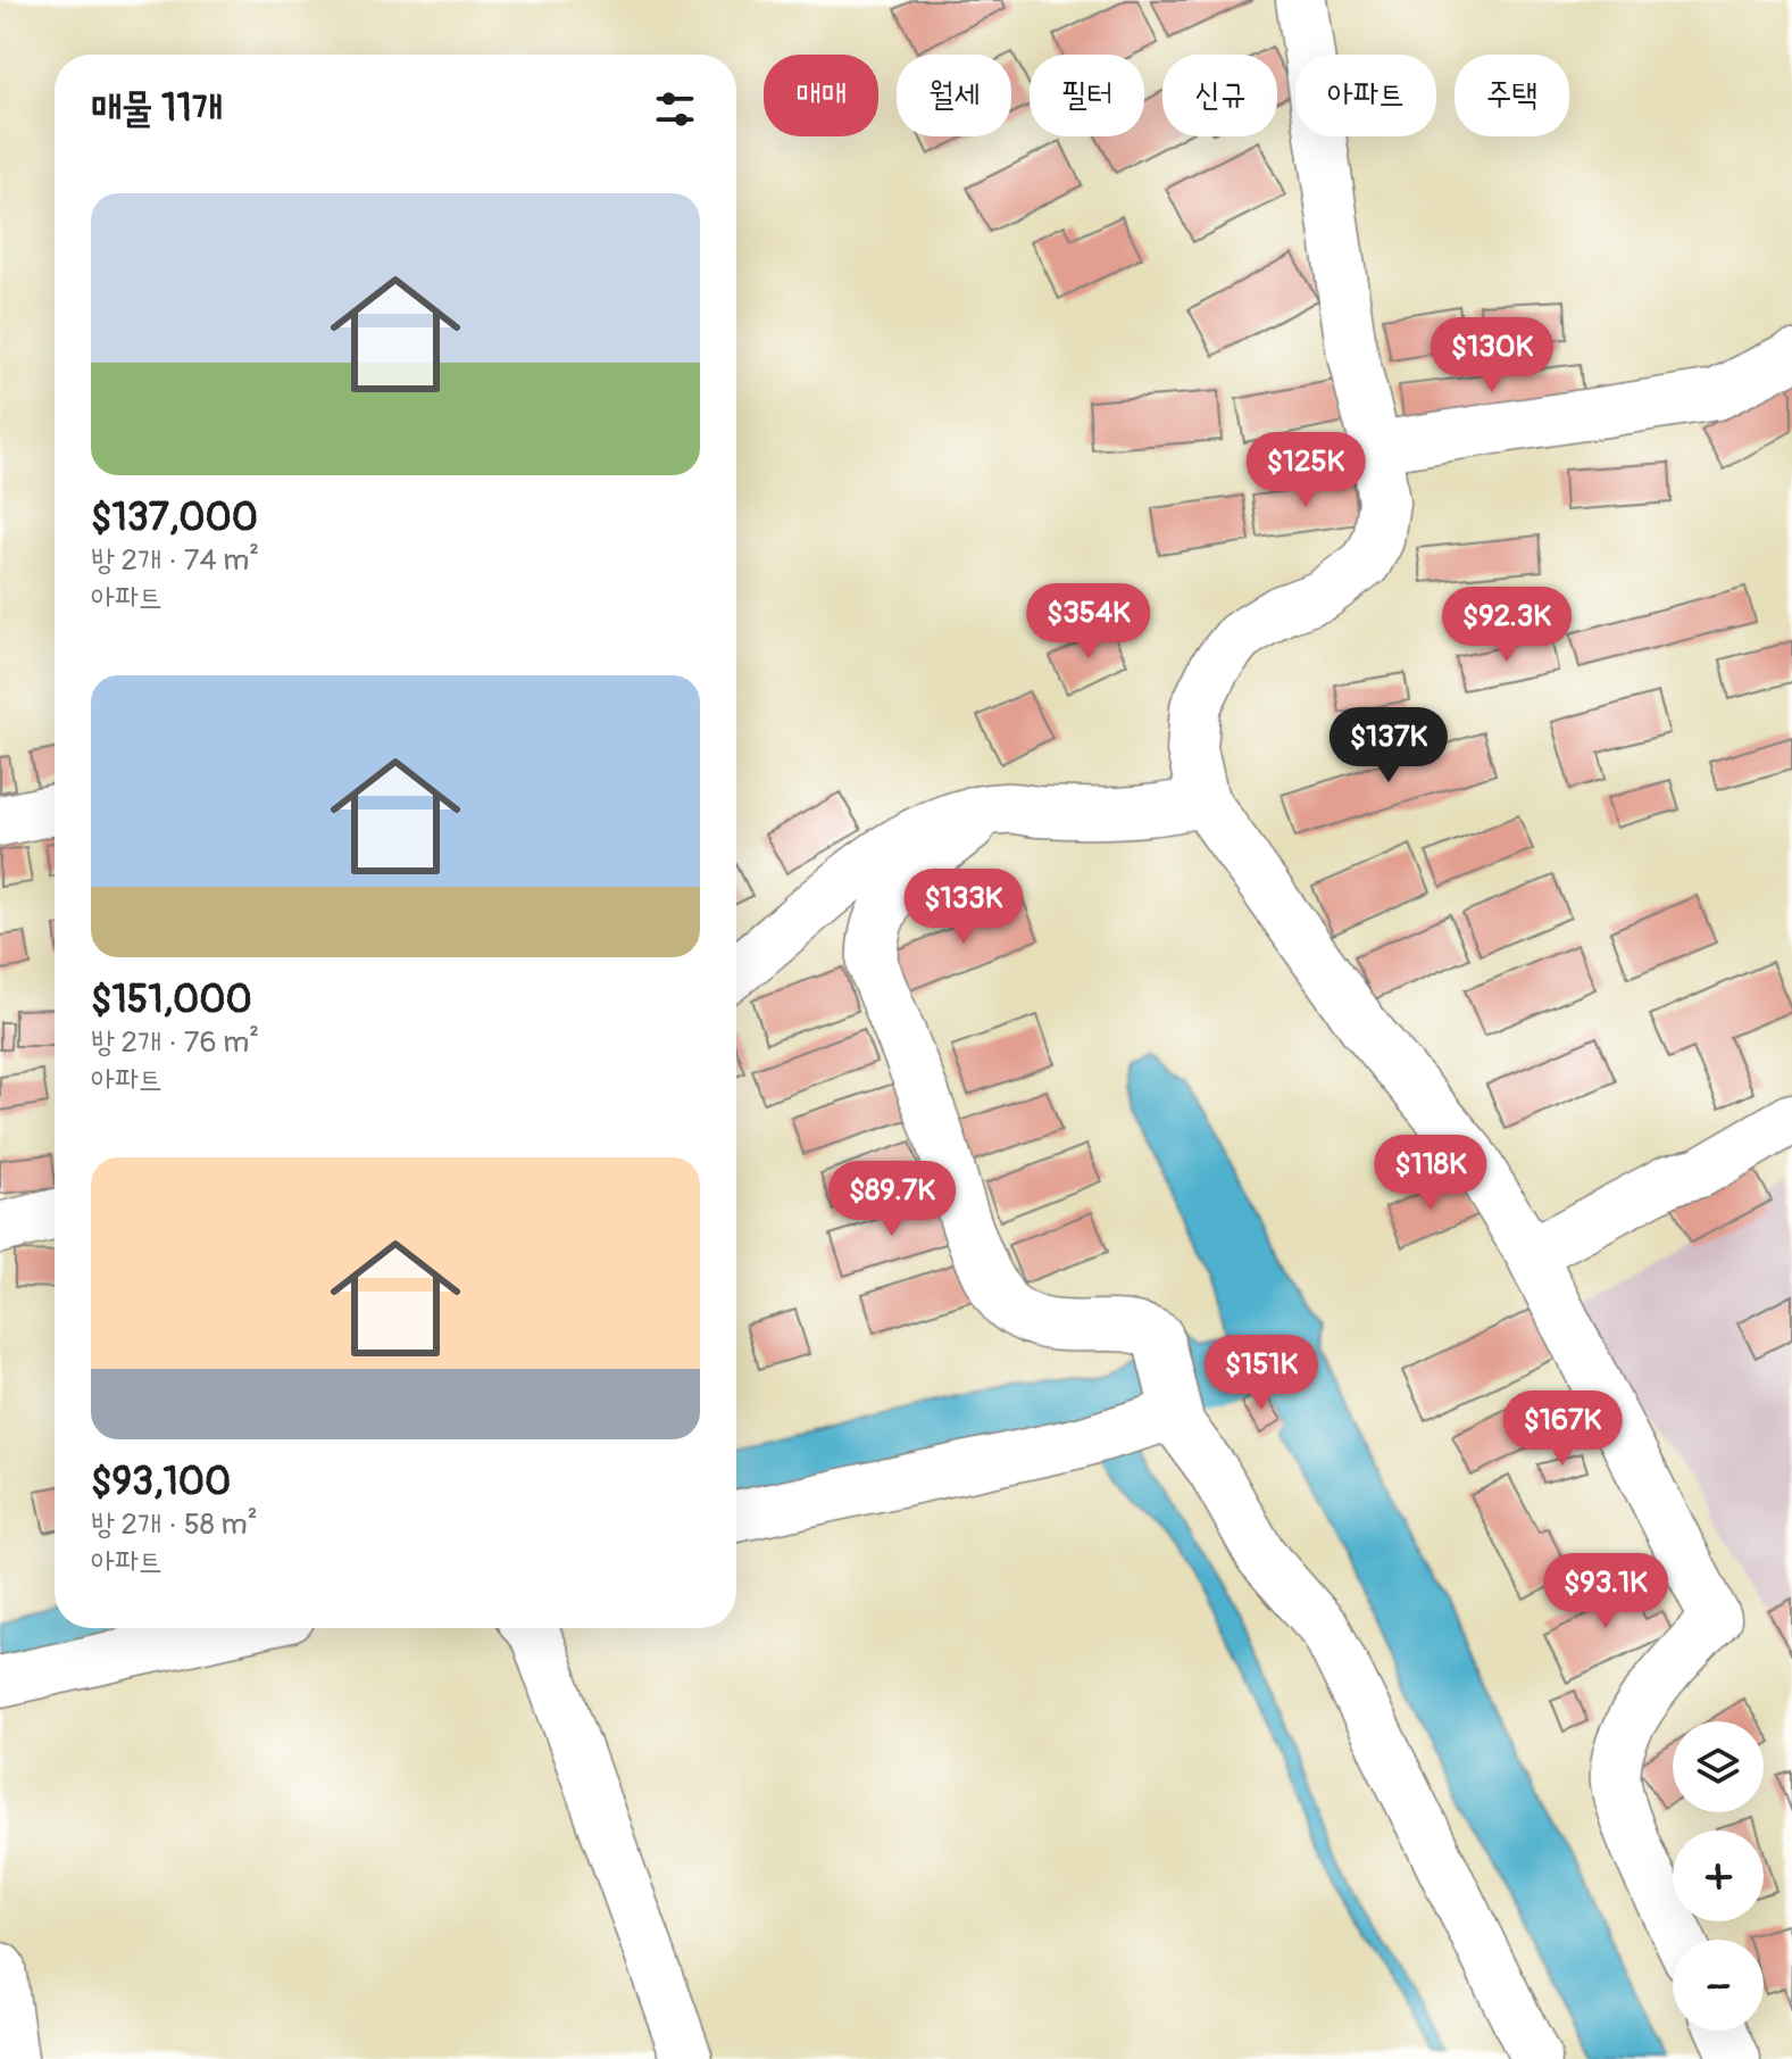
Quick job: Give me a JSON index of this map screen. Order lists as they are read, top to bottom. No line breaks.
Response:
{"page":{"chip":["매매","월세","필터","신규","아파트","주택"],"heading":"매물 11개","list":[{"name":"$137,000","note":"방 2개 · 74 m² · 아파트"},{"name":"$151,000","note":"방 2개 · 76 m² · 아파트"},{"name":"$93,100","note":"방 2개 · 58 m² · 아파트"}],"price":["$130K","$125K","$354K","$92.3K","$137K","$133K","$118K","$89.7K","$151K","$167K","$93.1K"],"map_buttons":["+","−"]}}
